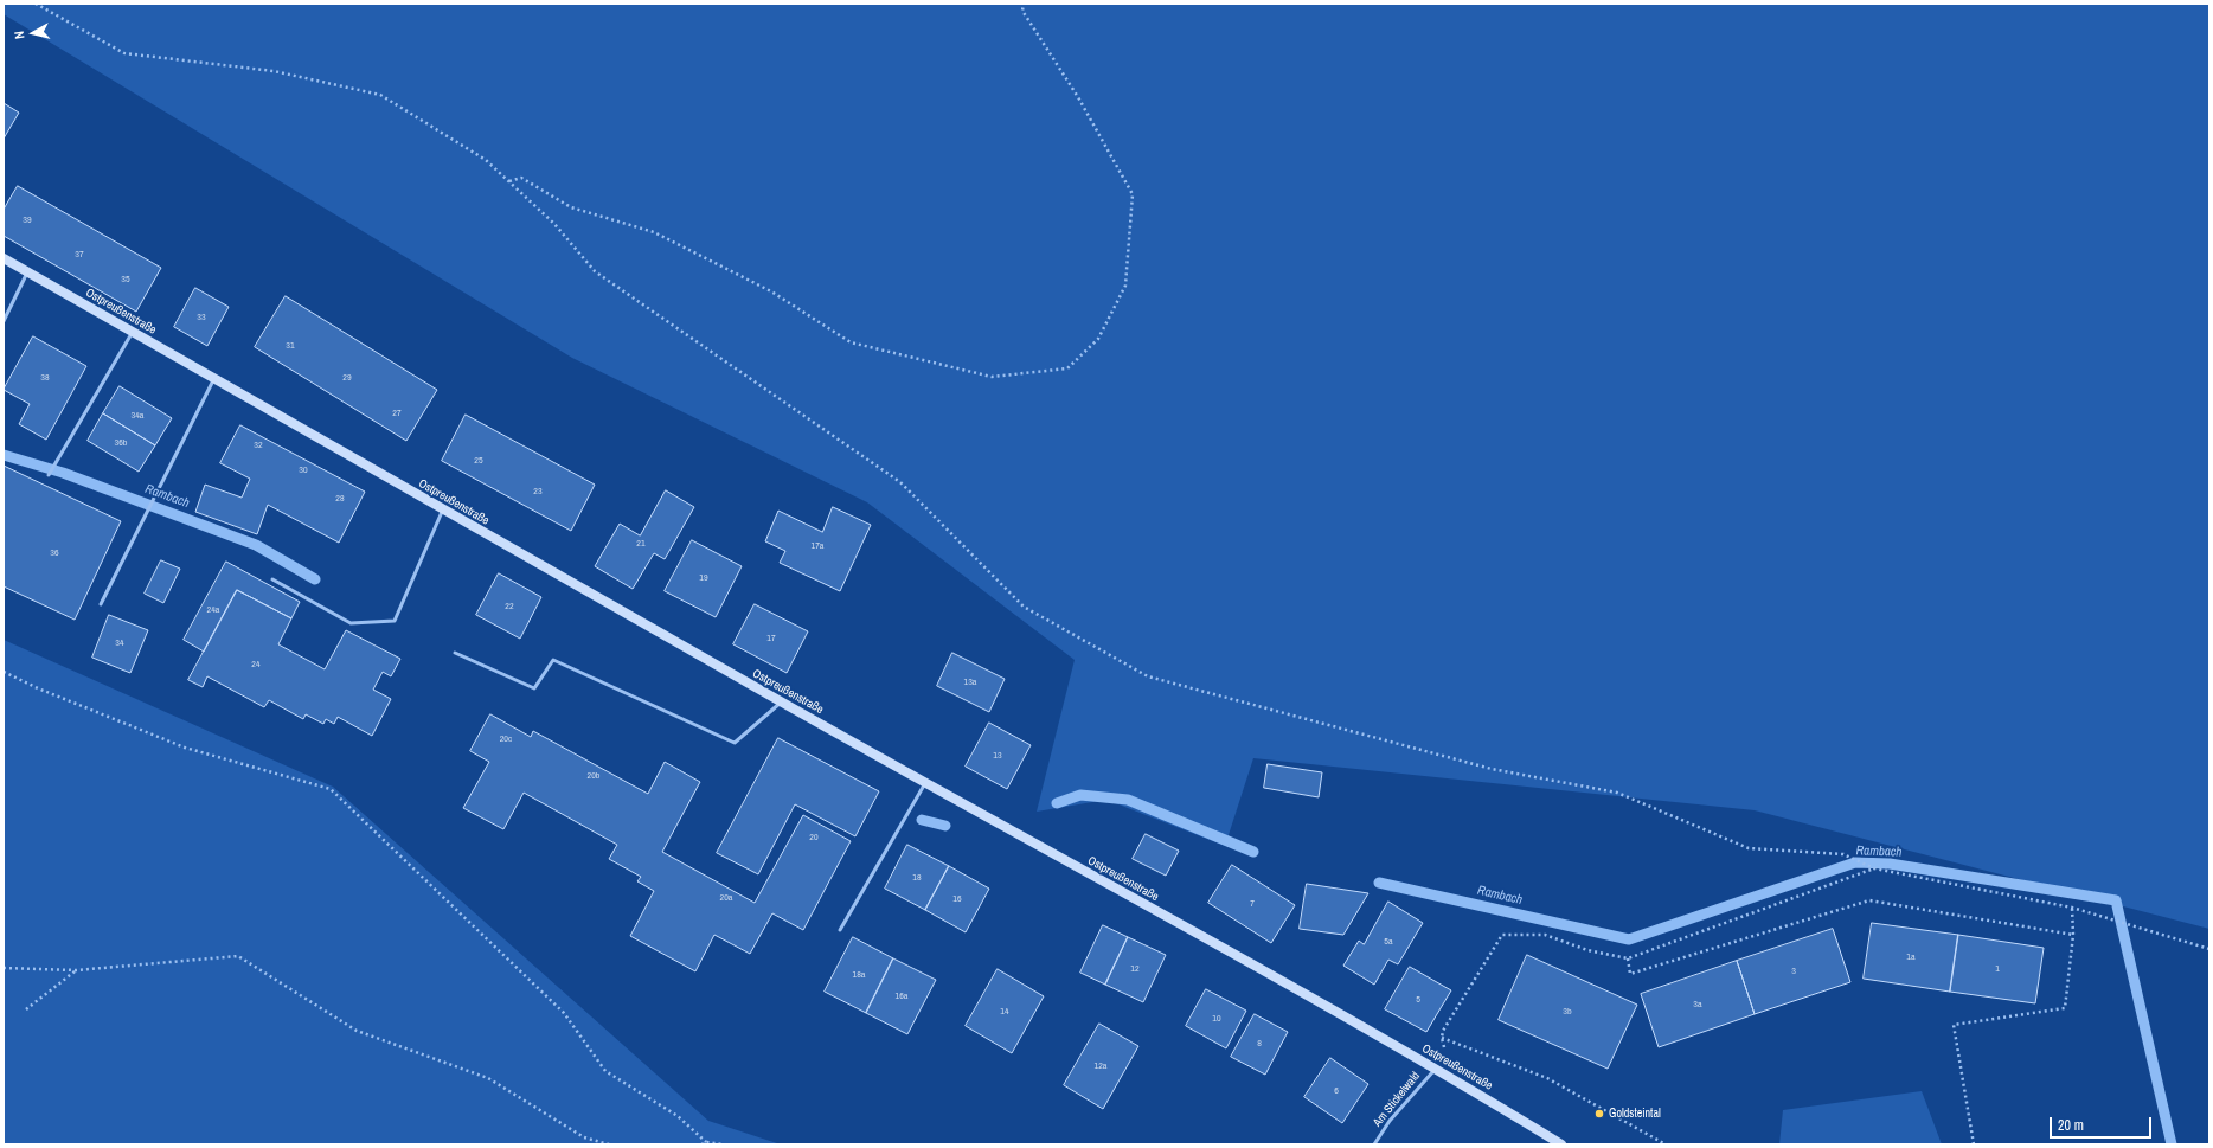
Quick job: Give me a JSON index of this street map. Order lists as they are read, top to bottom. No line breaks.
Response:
{"streets":{"main road":["Ostpreußenstraße"],"lane":["Am Stickelwald"]},"crossings":[["Ostpreußenstraße","Am Stickelwald"]],"water":["Rambach"],"places":["Goldsteintal"],"house_numbers":["39","37","35","33","31","38","29","27","34a","36b","32","25","30","23","28","21","17a","36","19","22","24a","17","34","24","13a","20c","13","20b","20","18","20a","16","7","5a","1a","12","1","3","18a","16a","5","3a","14","3b","10","8","12a","6"],"scale_bar":"20 m","north":"left"}
